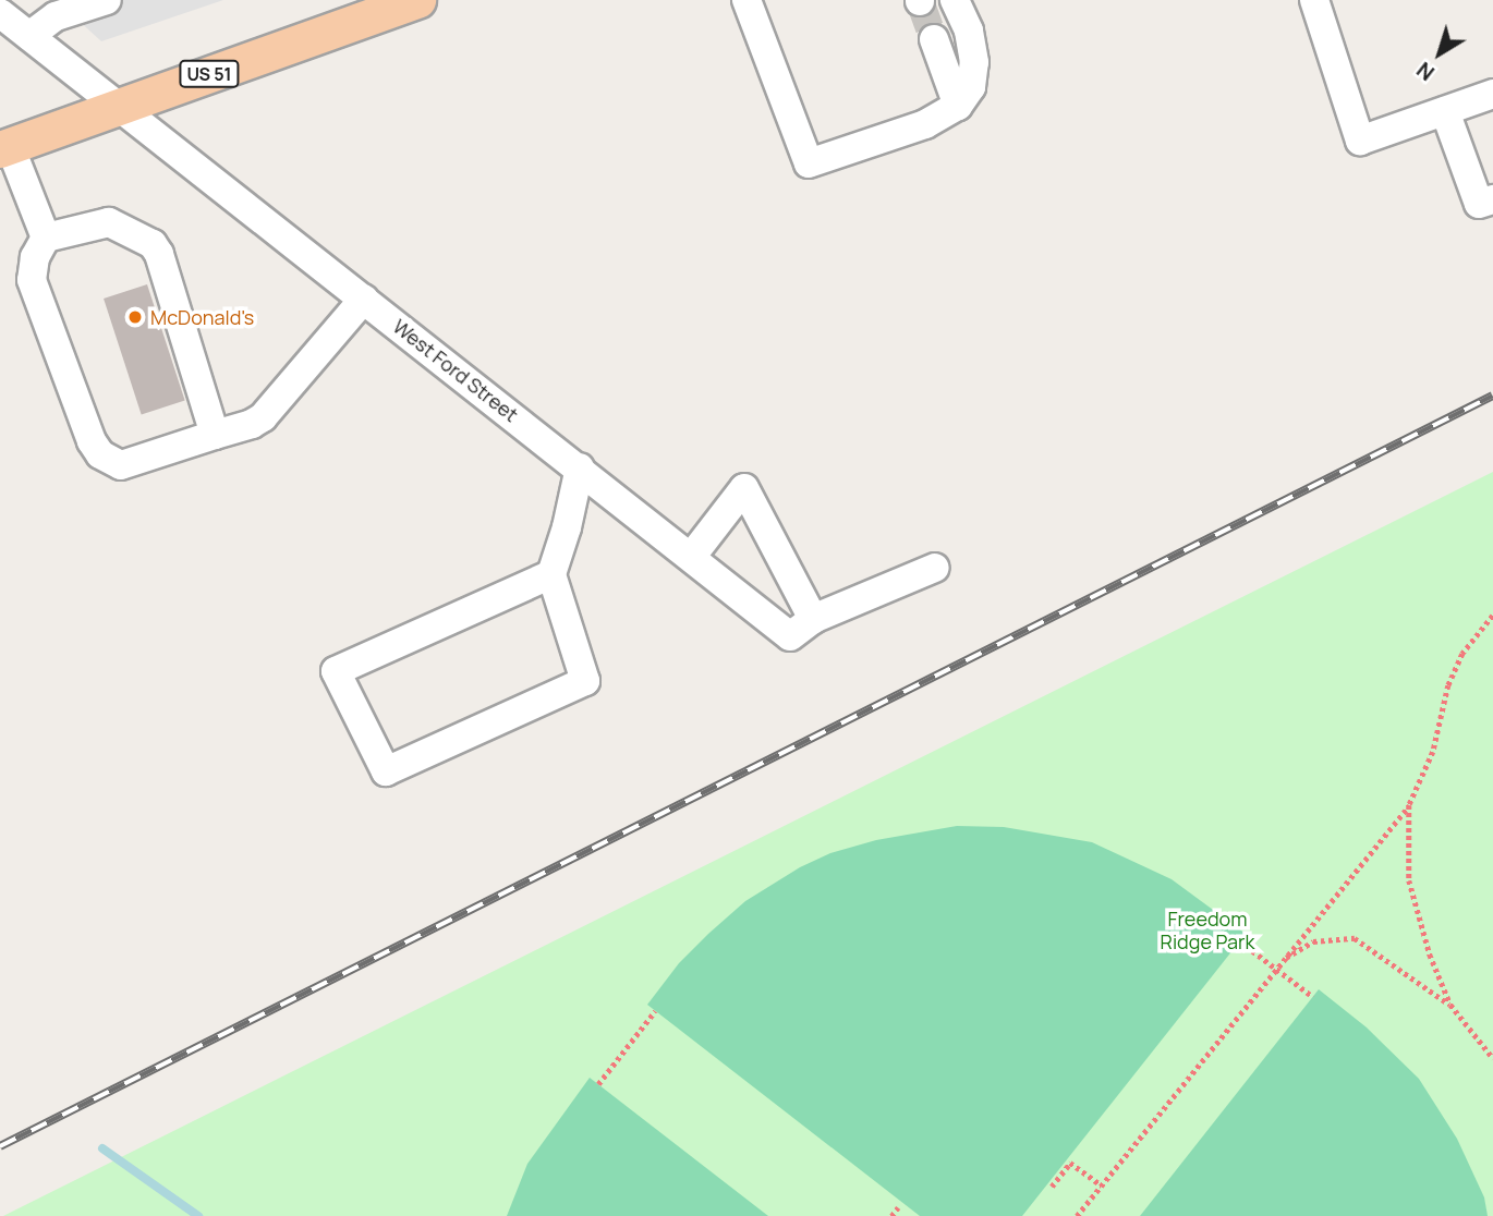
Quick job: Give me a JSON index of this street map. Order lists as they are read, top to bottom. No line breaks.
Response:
{"streets":{"main road":["US 51"],"street":["West Ford Street"]},"crossings":[["US 51","West Ford Street"]],"parks":["Freedom Ridge Park"],"places":["McDonald's"],"north":"bottom left"}
